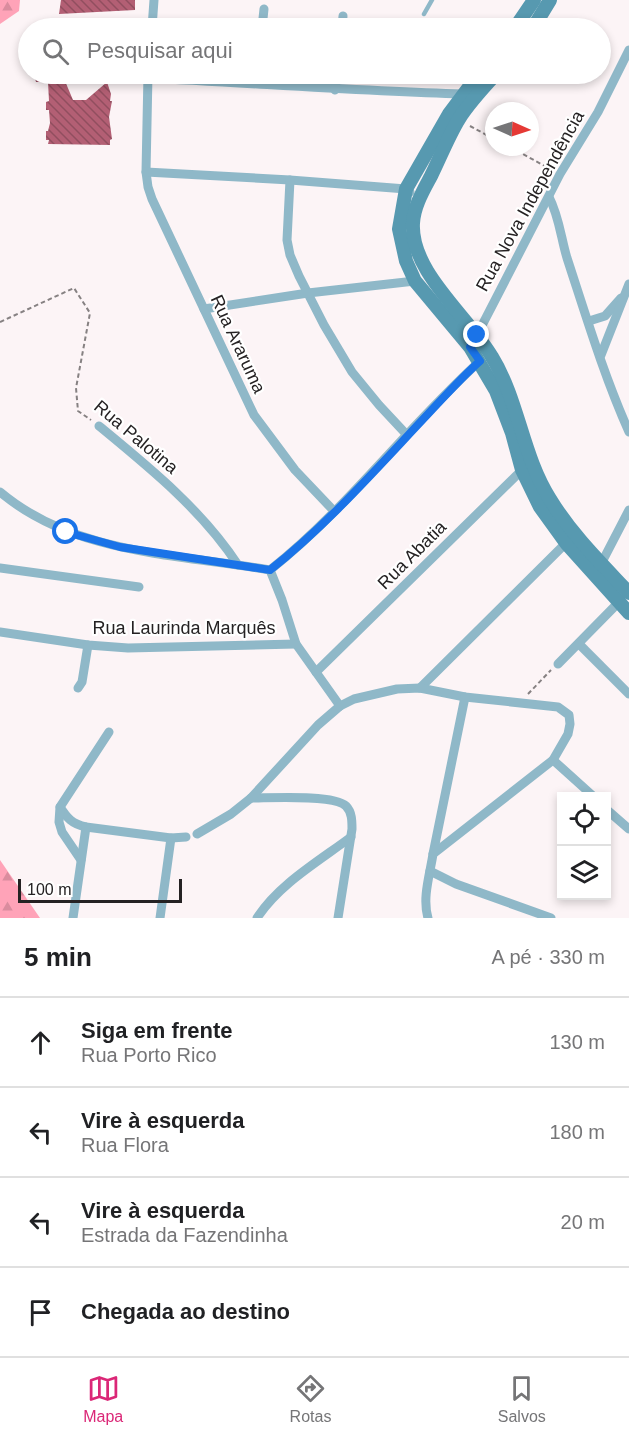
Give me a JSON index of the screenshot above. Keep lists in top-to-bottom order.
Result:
{
  "streets": {
    "street": [
      "Rua Nova Independência",
      "Rua Araruma",
      "Rua Palotina",
      "Rua Abatia",
      "Rua Laurinda Marquês"
    ]
  },
  "scale_bar": "100 m",
  "north": "right",
  "page": {
    "search": "Pesquisar aqui",
    "scale": "100 m",
    "heading": ["5 min", "A pé · 330 m"],
    "list": [
      ["Siga em frente", "Rua Porto Rico", "130 m"],
      ["Vire à esquerda", "Rua Flora", "180 m"],
      ["Vire à esquerda", "Estrada da Fazendinha", "20 m"],
      "Chegada ao destino"
    ],
    "nav": ["Mapa", "Rotas", "Salvos"]
  }
}
